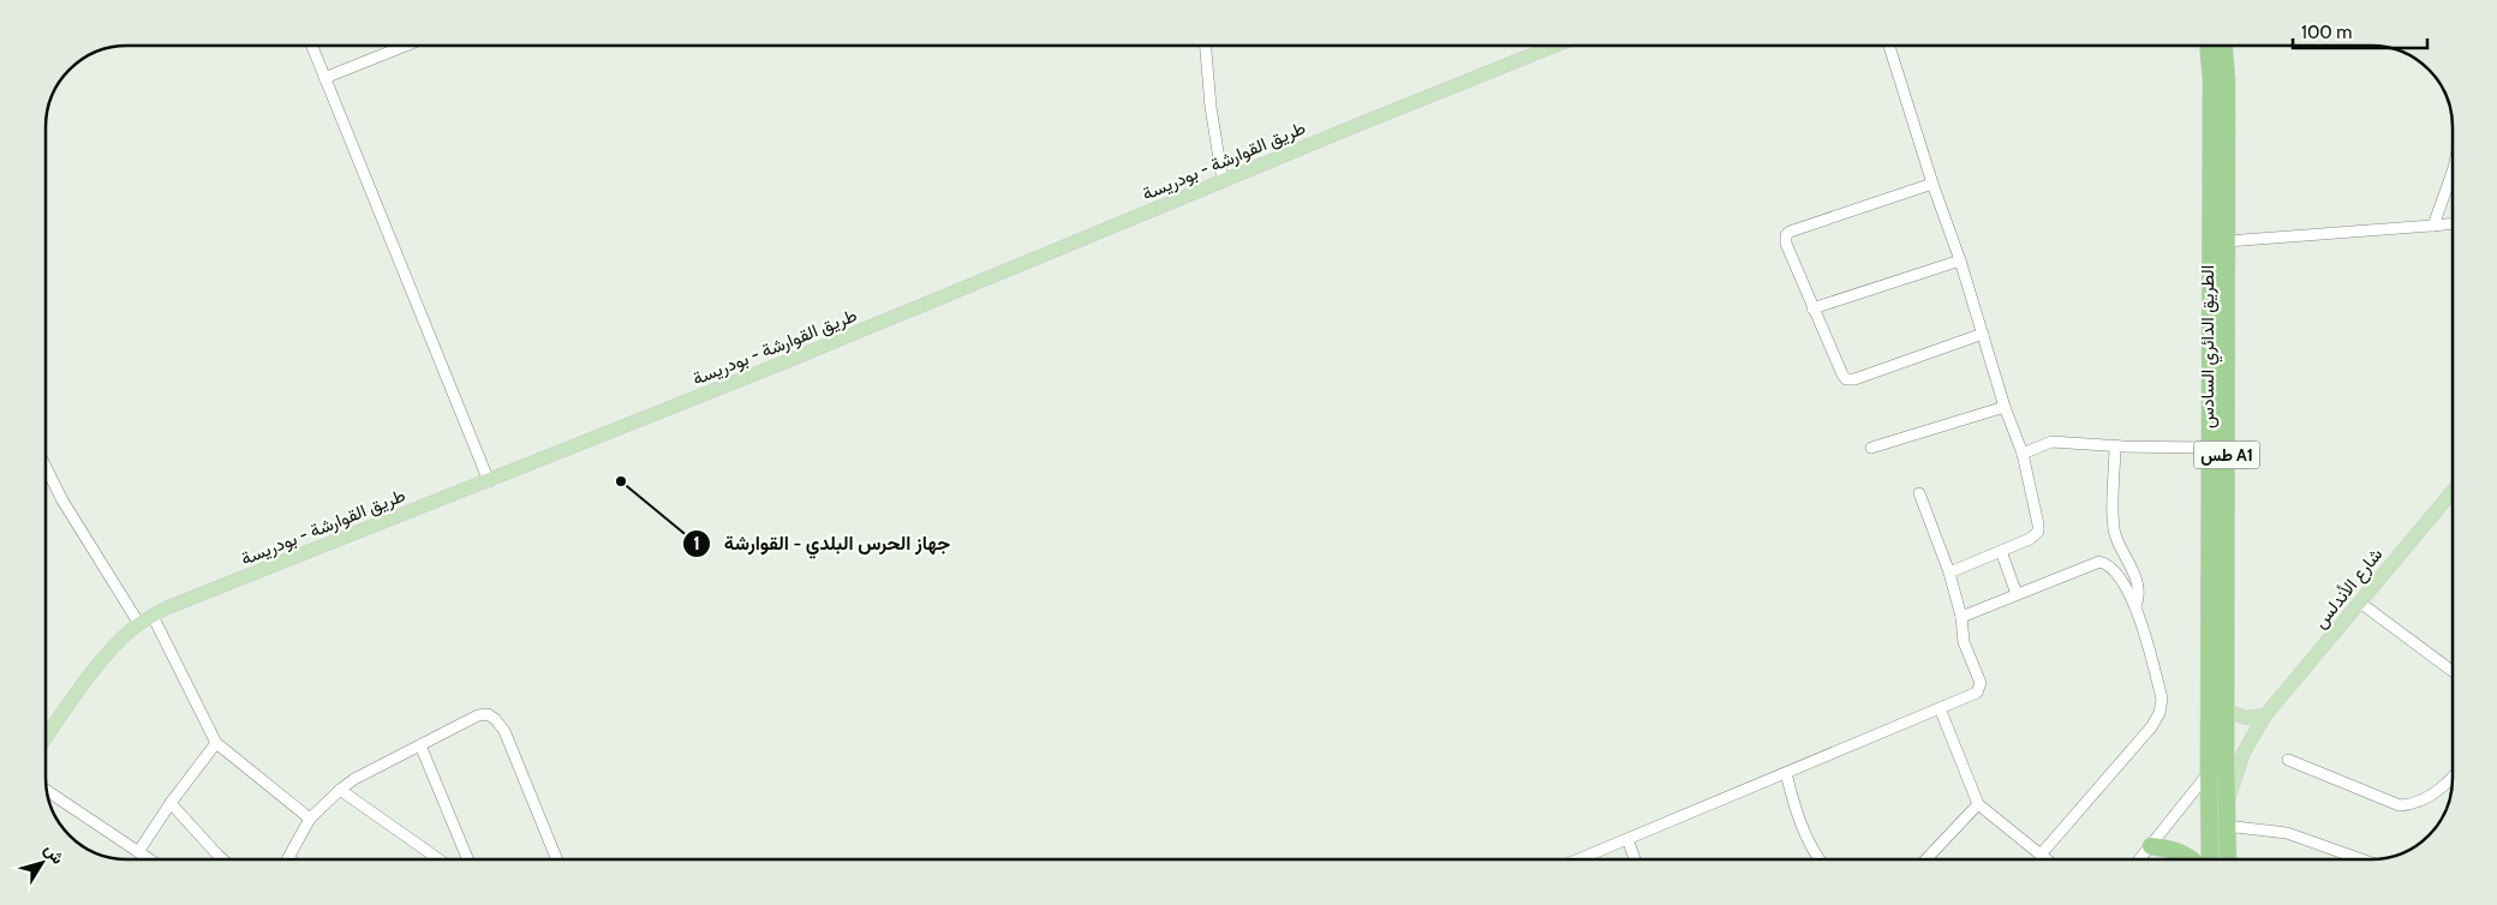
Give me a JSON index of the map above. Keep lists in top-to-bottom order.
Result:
{
  "streets": {
    "highway": ["الطريق الدائري السادس", "طس A1"],
    "main road": ["طريق القوارشة - بودريسة", "شارع الأندلس"]
  },
  "crossings": [
    ["الطريق الدائري السادس", "شارع الأندلس"]
  ],
  "places": ["جهاز الحرس البلدي - القوارشة"],
  "scale_bar": "100 m",
  "north": "top right"
}
